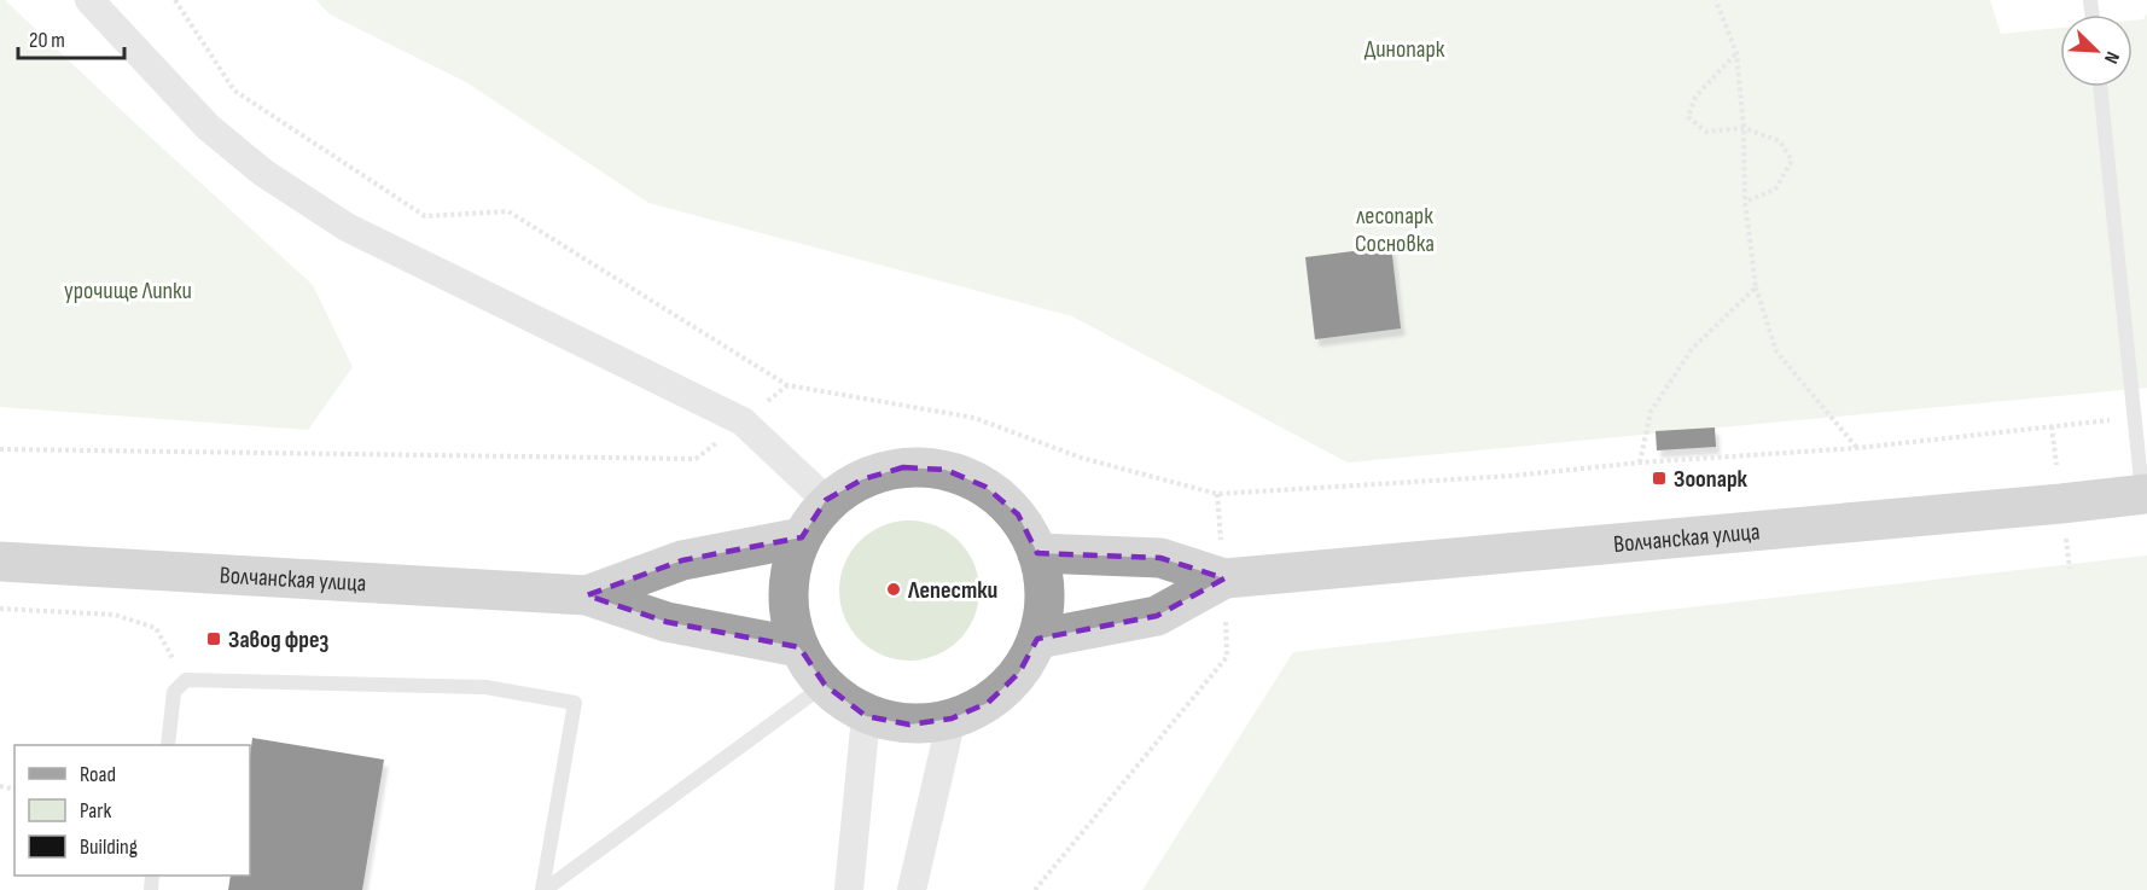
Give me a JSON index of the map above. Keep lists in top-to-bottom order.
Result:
{
  "streets": {
    "main road": ["Волчанская улица"]
  },
  "parks": ["Динопарк", "лесопарк Сосновка", "урочище Липки"],
  "places": {
    "transit": ["Зоопарк", "Завод фрез"],
    "other": ["Лепестки"]
  },
  "legend": ["Road", "Park", "Building"],
  "scale_bar": "20 m",
  "north": "bottom right"
}
